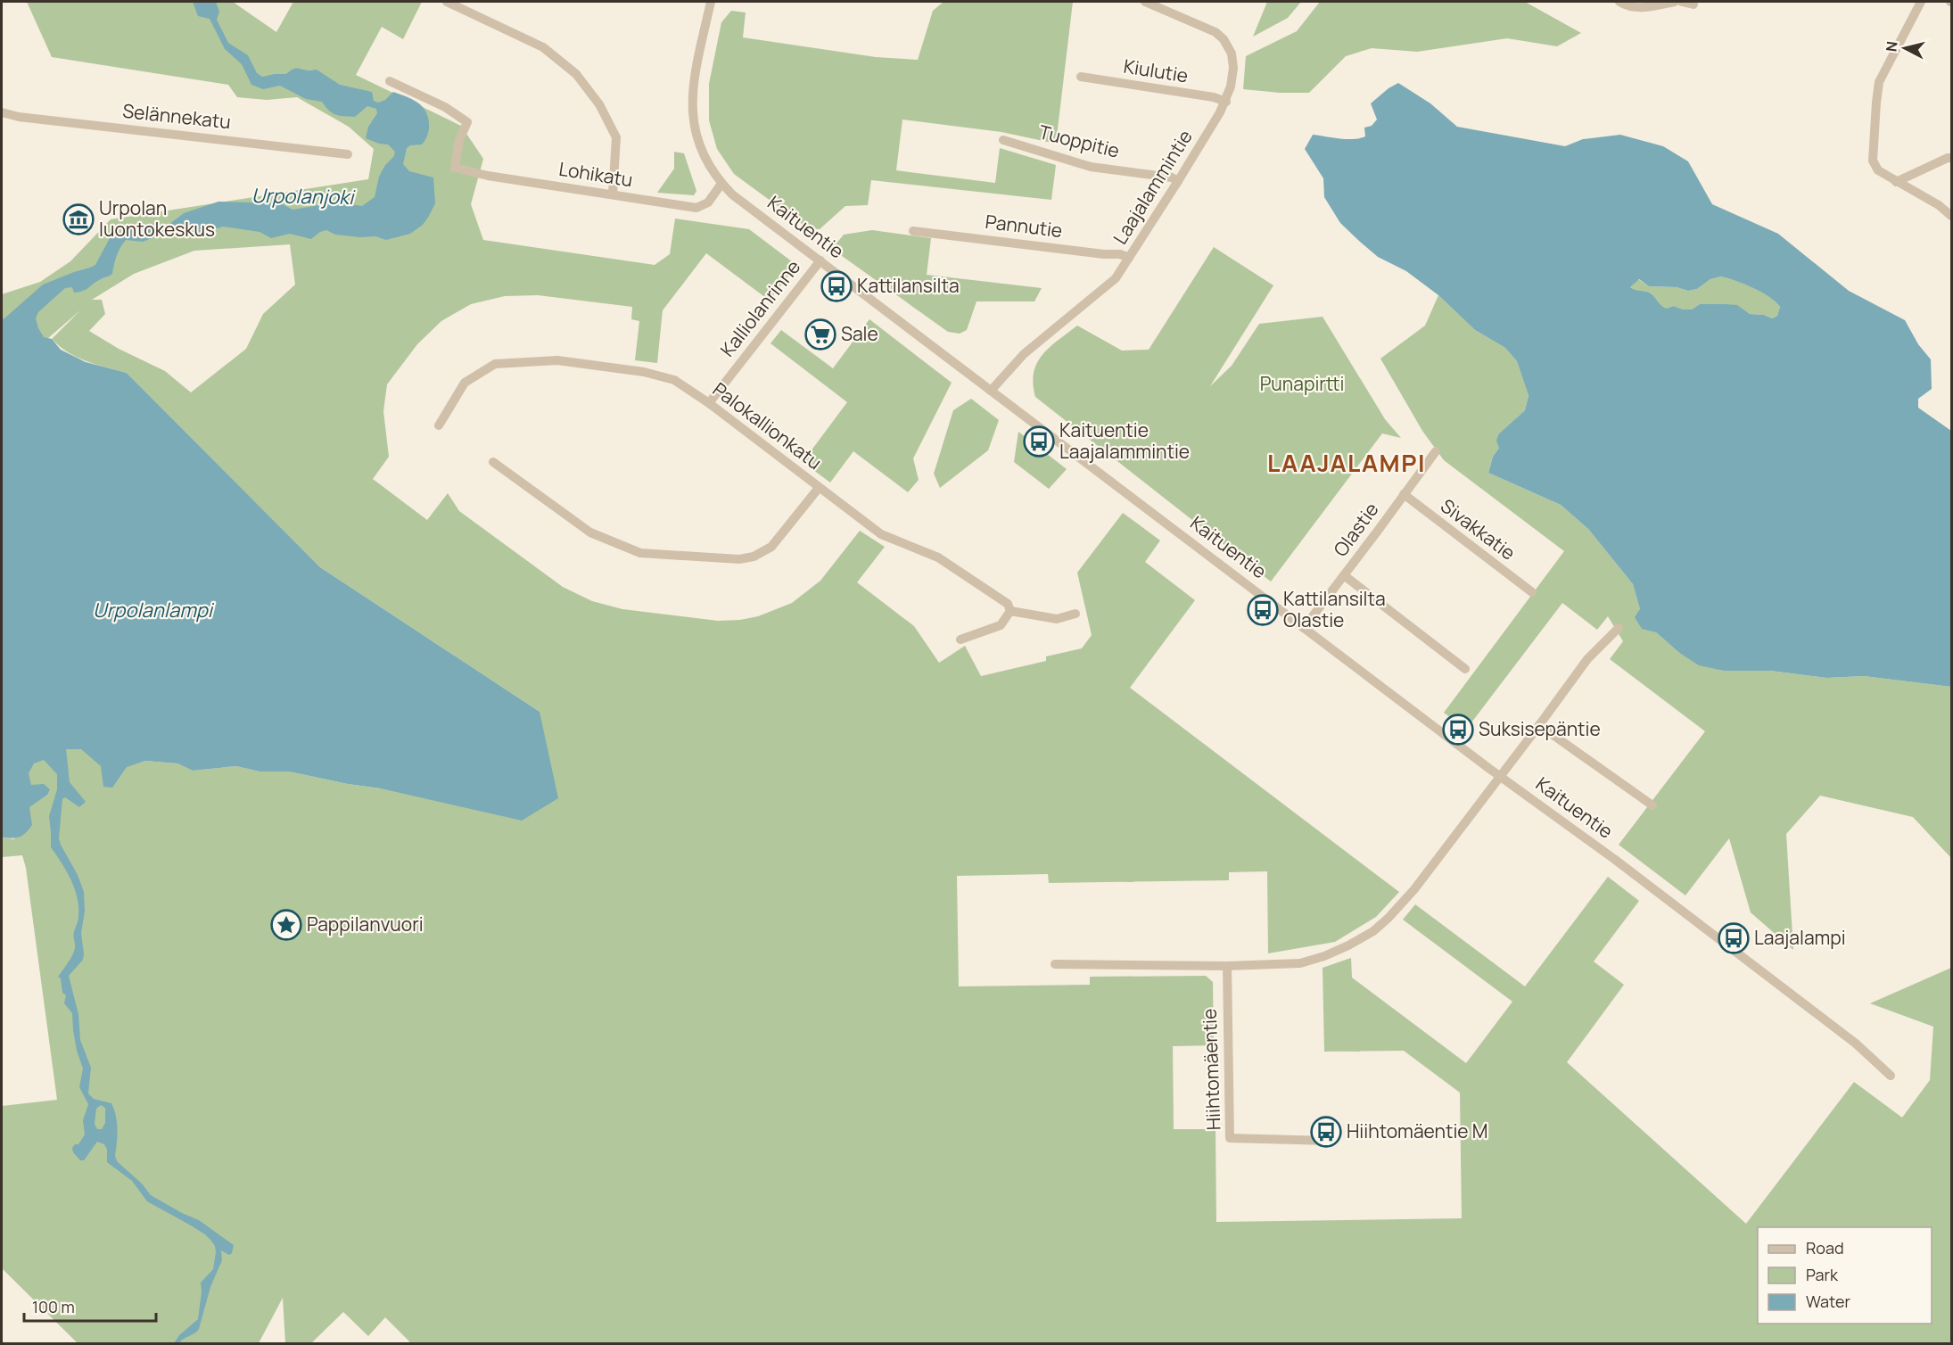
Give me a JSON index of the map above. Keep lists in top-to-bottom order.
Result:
{
  "streets": {
    "street": [
      "Kiulutie",
      "Selännekatu",
      "Tuoppitie",
      "Lohikatu",
      "Laajalammintie",
      "Pannutie",
      "Kaituentie",
      "Kalliolanrinne",
      "Palokallionkatu",
      "Olastie",
      "Sivakkatie",
      "Hiihtomäentie"
    ]
  },
  "crossings": [
    ["Kiulutie", "Laajalammintie"],
    ["Tuoppitie", "Laajalammintie"],
    ["Lohikatu", "Kaituentie"],
    ["Laajalammintie", "Pannutie"],
    ["Laajalammintie", "Kaituentie"],
    ["Kaituentie", "Kalliolanrinne"],
    ["Kaituentie", "Olastie"],
    ["Kalliolanrinne", "Palokallionkatu"],
    ["Olastie", "Sivakkatie"]
  ],
  "districts": ["LAAJALAMPI"],
  "water": ["Urpolanjoki", "Urpolanlampi"],
  "parks": ["Punapirtti"],
  "places": {
    "museum": ["Urpolan luontokeskus"],
    "bus stop": [
      "Kattilansilta",
      "Kaituentie Laajalammintie",
      "Kattilansilta Olastie",
      "Suksisepäntie",
      "Laajalampi",
      "Hiihtomäentie M"
    ],
    "supermarket": ["Sale"],
    "place": ["Pappilanvuori"]
  },
  "legend": ["Road", "Park", "Water"],
  "scale_bar": "100 m",
  "north": "left"
}
